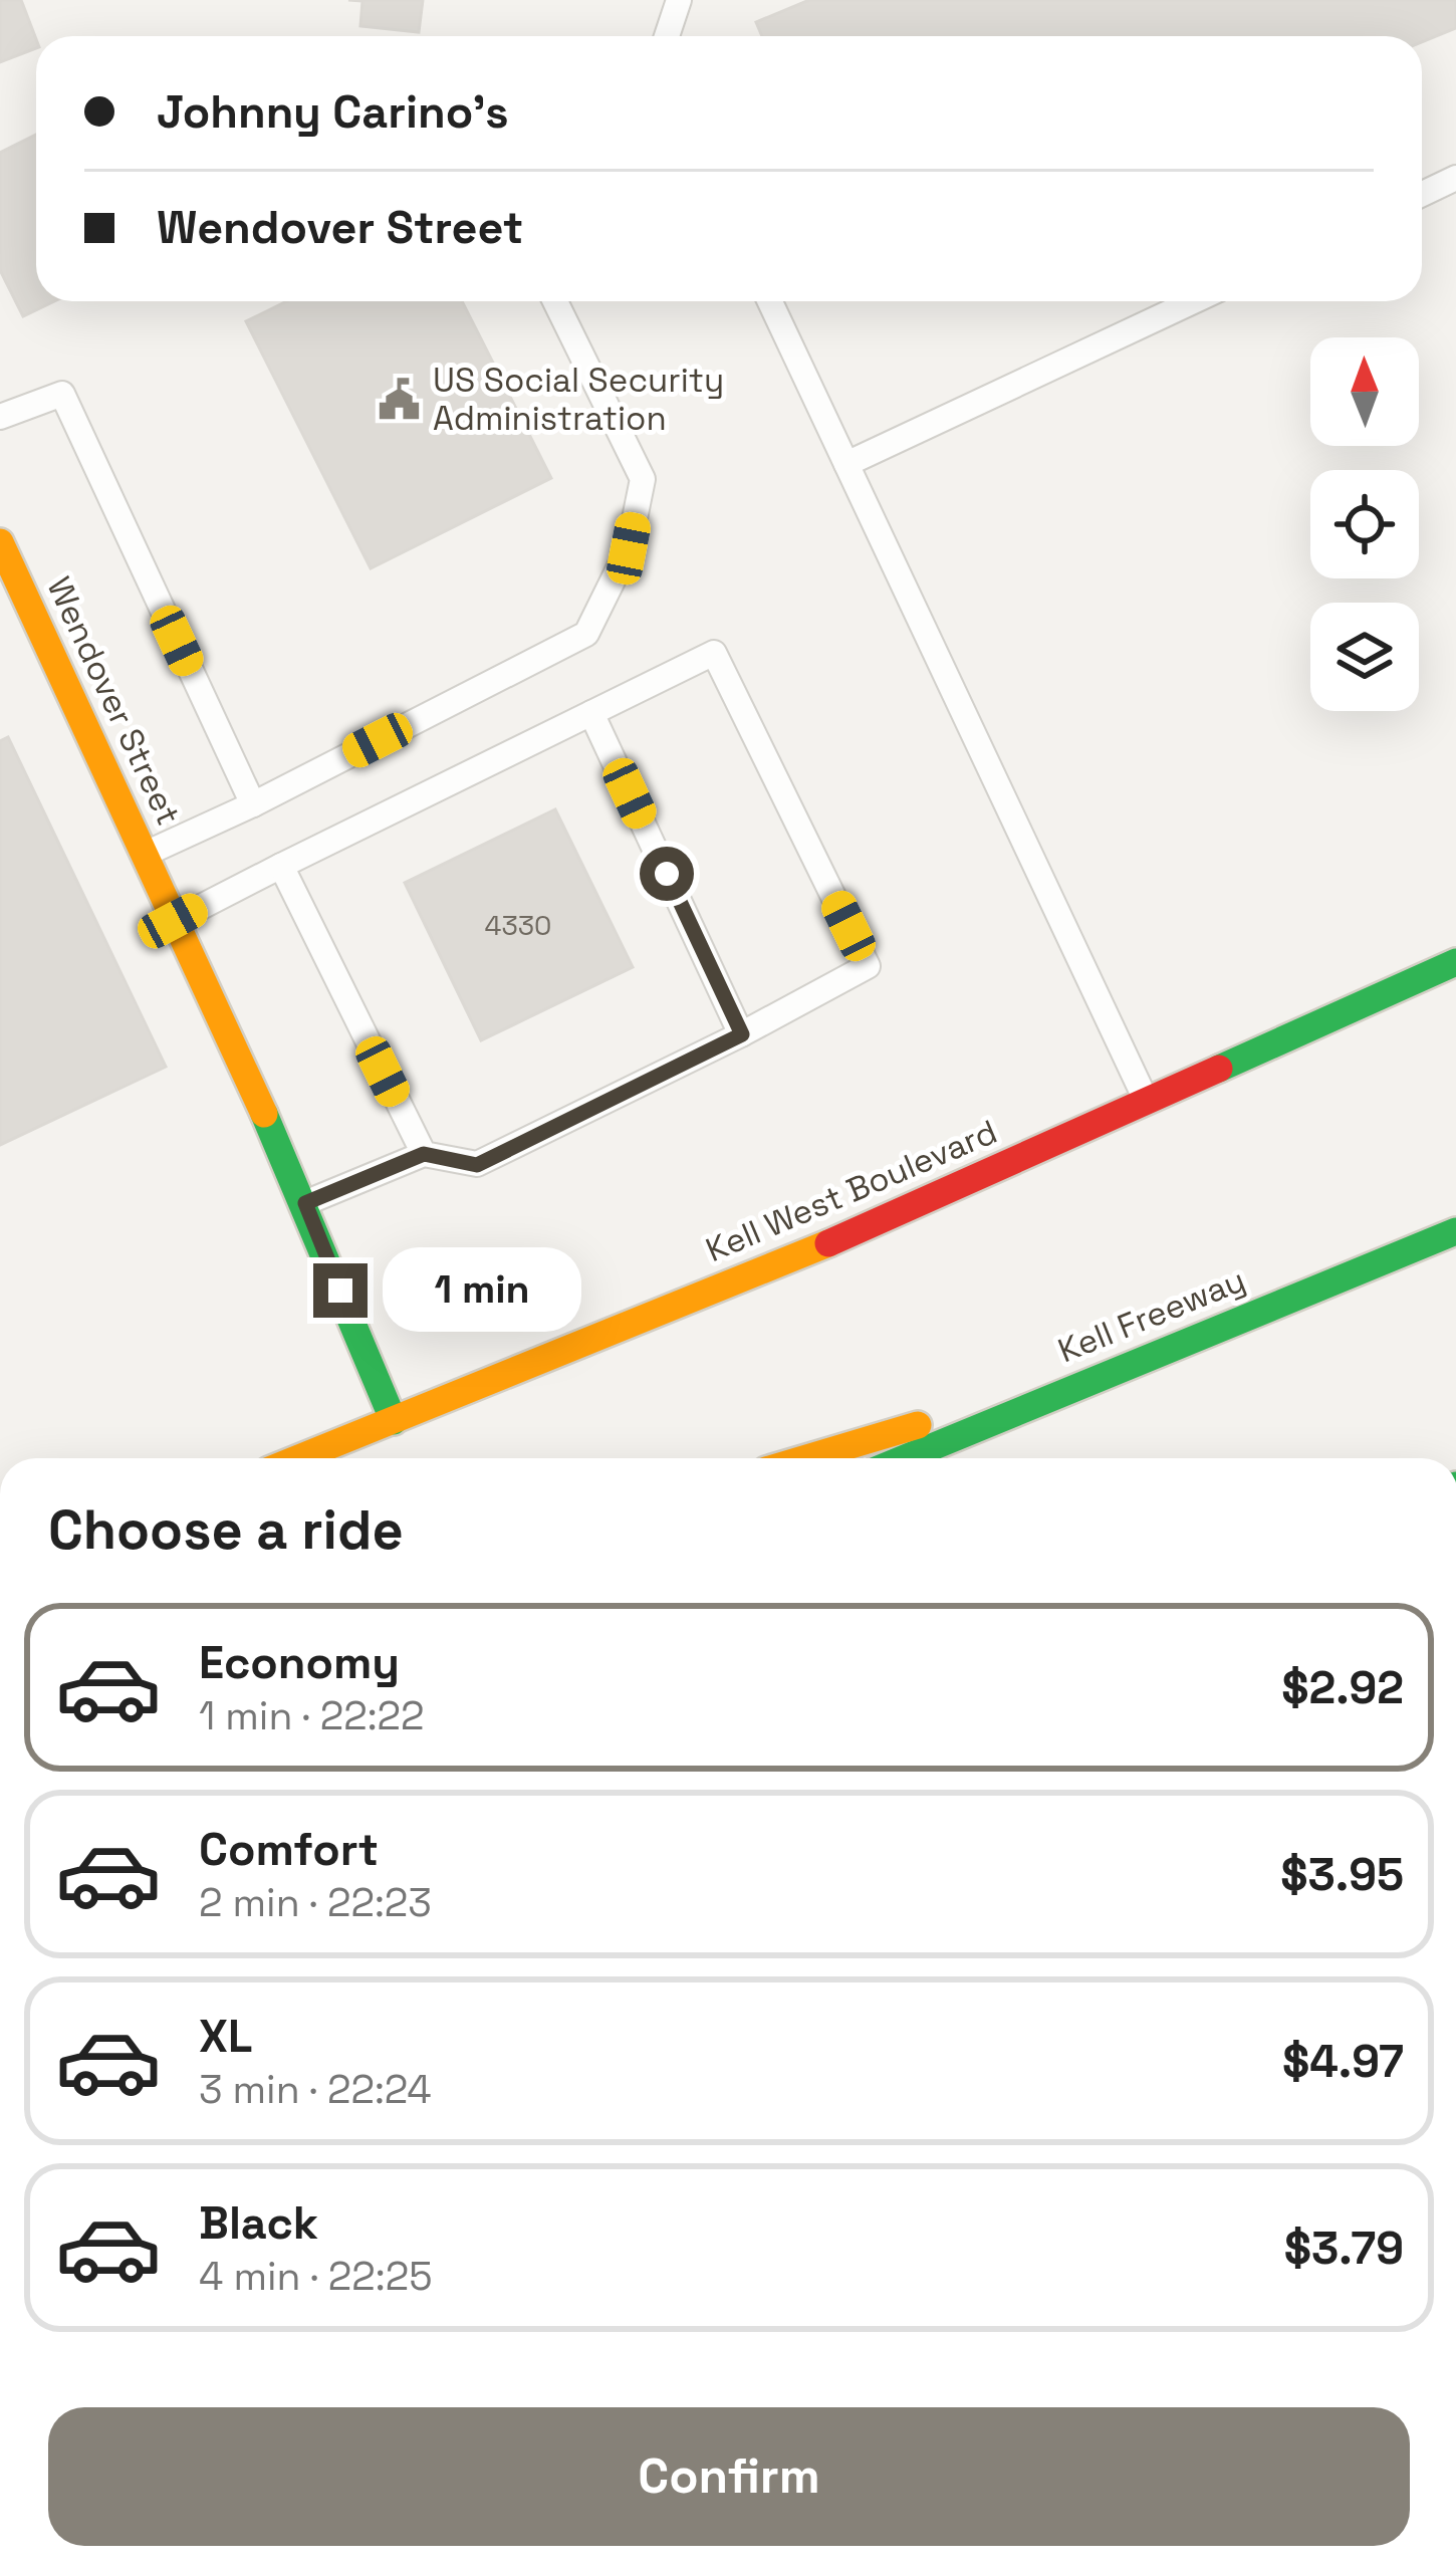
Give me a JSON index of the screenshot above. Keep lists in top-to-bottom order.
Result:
{
  "streets": {
    "main road": ["Wendover Street", "Kell West Boulevard", "Kell Freeway"]
  },
  "crossings": [
    ["Wendover Street", "Kell West Boulevard"]
  ],
  "places": {
    "public building": ["US Social Security Administration"]
  },
  "house_numbers": ["4330"],
  "north": "top",
  "page": {
    "banner": ["Johnny Carino's", "Wendover Street"],
    "bubble": "1 min",
    "heading": "Choose a ride",
    "list": [
      {
        "name": "Economy",
        "note": "1 min · 22:22",
        "value": "$2.92"
      },
      {
        "name": "Comfort",
        "note": "2 min · 22:23",
        "value": "$3.95"
      },
      {
        "name": "XL",
        "note": "3 min · 22:24",
        "value": "$4.97"
      },
      {
        "name": "Black",
        "note": "4 min · 22:25",
        "value": "$3.79"
      }
    ],
    "buttons": "Confirm"
  }
}
